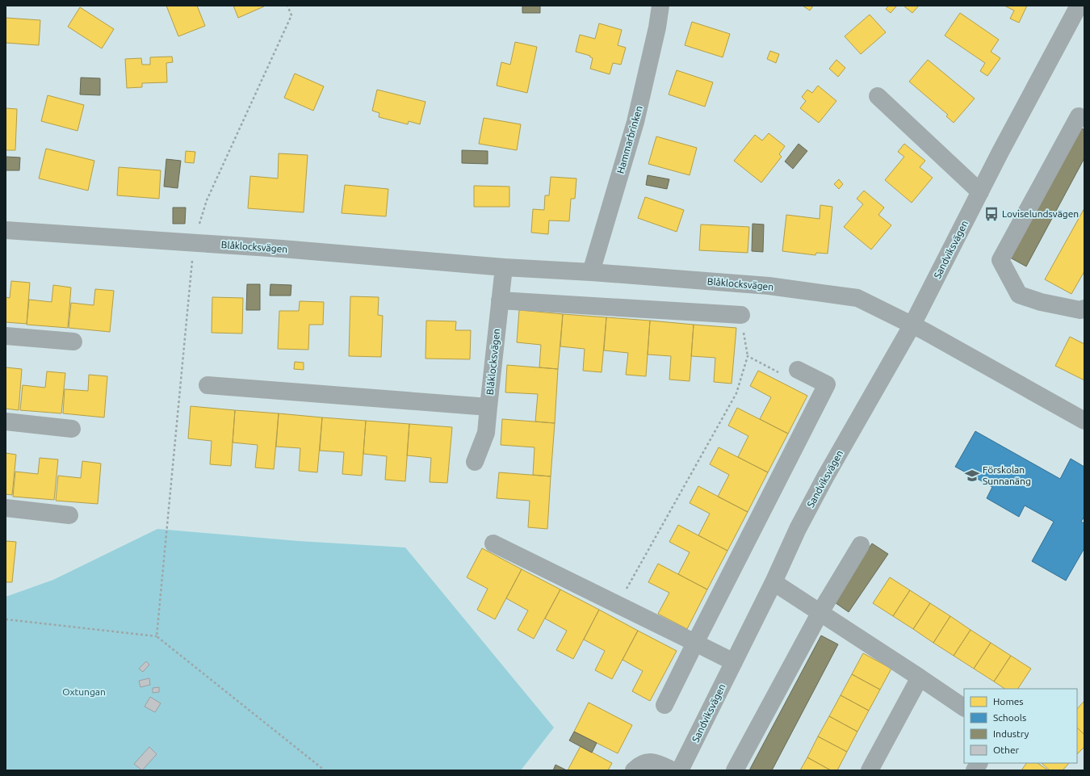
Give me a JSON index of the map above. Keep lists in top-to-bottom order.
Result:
{
  "streets": {
    "street": ["Hammarbrinken", "Blåklocksvägen", "Sandviksvägen"]
  },
  "crossings": [
    ["Hammarbrinken", "Blåklocksvägen"],
    ["Blåklocksvägen", "Sandviksvägen"]
  ],
  "parks": ["Oxtungan"],
  "places": {
    "bus stop": ["Loviselundsvägen"],
    "school or university": ["Förskolan Sunnanäng"]
  },
  "legend": [
    "Homes",
    "Schools",
    "Industry",
    "Other"
  ]
}
